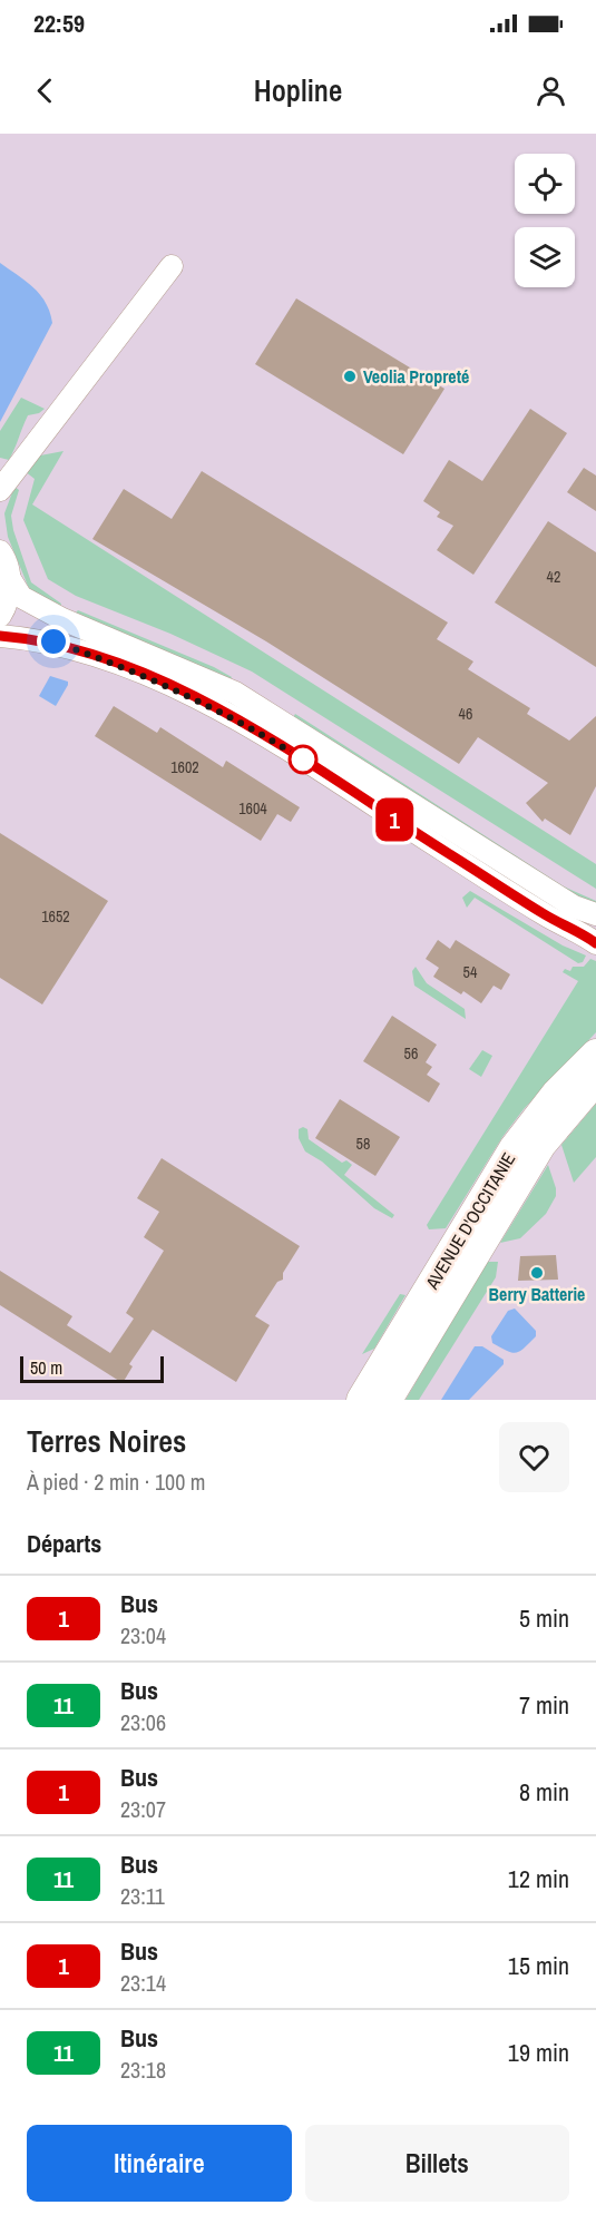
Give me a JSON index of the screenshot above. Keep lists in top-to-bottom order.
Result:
{
  "streets": {
    "main road": ["AVENUE D'OCCITANIE"]
  },
  "places": ["Veolia Propreté", "Berry Batterie"],
  "lines": ["bus line 1"],
  "house_numbers": [
    "42",
    "46",
    "1602",
    "1604",
    "1652",
    "54",
    "56",
    "58"
  ],
  "scale_bar": "50 m",
  "page": {
    "status": "22:59",
    "header": "Hopline",
    "on_map": "1",
    "scale": "50 m",
    "heading": [
      ["Terres Noires", "À pied · 2 min · 100 m"],
      "Départs"
    ],
    "list": [
      {
        "mark": "1",
        "name": "Bus",
        "note": "23:04",
        "value": "5 min"
      },
      {
        "mark": "11",
        "name": "Bus",
        "note": "23:06",
        "value": "7 min"
      },
      {
        "mark": "1",
        "name": "Bus",
        "note": "23:07",
        "value": "8 min"
      },
      {
        "mark": "11",
        "name": "Bus",
        "note": "23:11",
        "value": "12 min"
      },
      {
        "mark": "1",
        "name": "Bus",
        "note": "23:14",
        "value": "15 min"
      },
      {
        "mark": "11",
        "name": "Bus",
        "note": "23:18",
        "value": "19 min"
      }
    ],
    "buttons": ["Itinéraire", "Billets"]
  }
}
